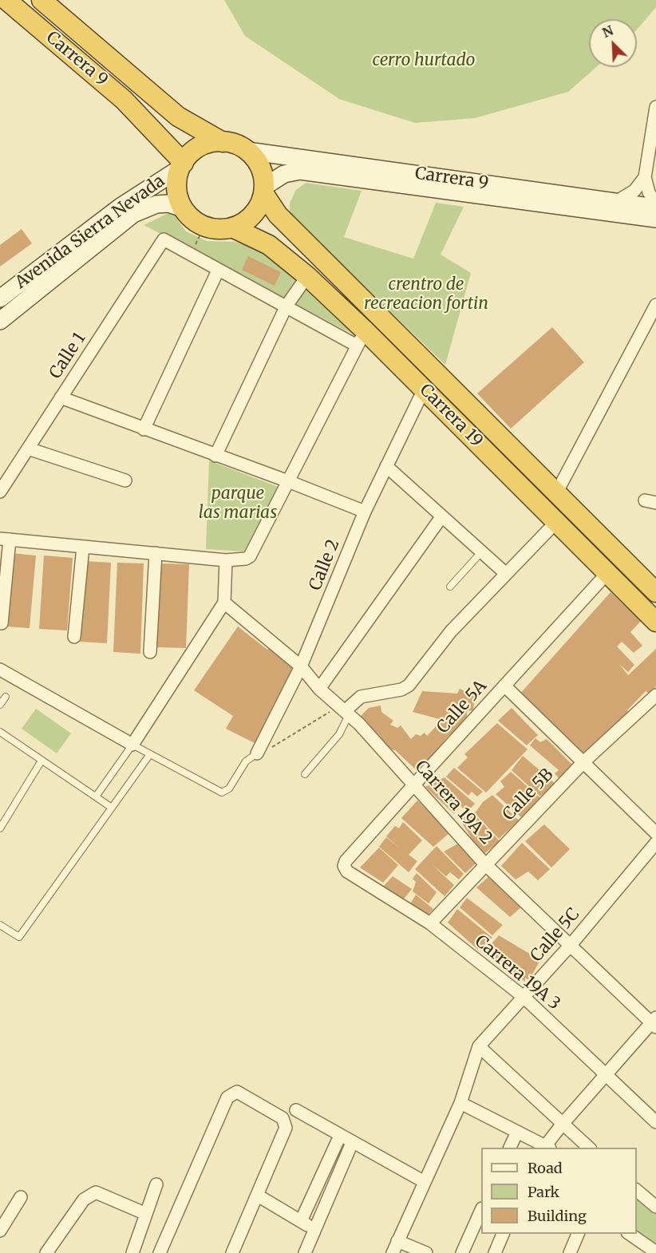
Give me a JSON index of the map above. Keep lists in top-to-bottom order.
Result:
{
  "streets": {
    "highway": ["Carrera 9", "Carrera 19"],
    "main road": ["Avenida Sierra Nevada"],
    "street": [
      "Calle 1",
      "Calle 2",
      "Calle 5A",
      "Calle 5B",
      "Carrera 19A 2",
      "Calle 5C",
      "Carrera 19A 3"
    ]
  },
  "crossings": [
    ["Carrera 9", "Avenida Sierra Nevada"],
    ["Carrera 9", "Carrera 19"],
    ["Avenida Sierra Nevada", "Carrera 19"],
    ["Carrera 19", "Calle 2"],
    ["Carrera 19", "Calle 5A"],
    ["Calle 2", "Carrera 19A 2"],
    ["Calle 5A", "Carrera 19A 2"],
    ["Calle 5A", "Carrera 19A 3"],
    ["Calle 5B", "Carrera 19A 2"],
    ["Calle 5B", "Carrera 19A 3"],
    ["Carrera 19A 2", "Calle 5C"],
    ["Calle 5C", "Carrera 19A 3"]
  ],
  "parks": ["cerro hurtado", "crentro de recreacion fortin", "parque las marias"],
  "legend": ["Road", "Park", "Building"],
  "north": "top left"
}
